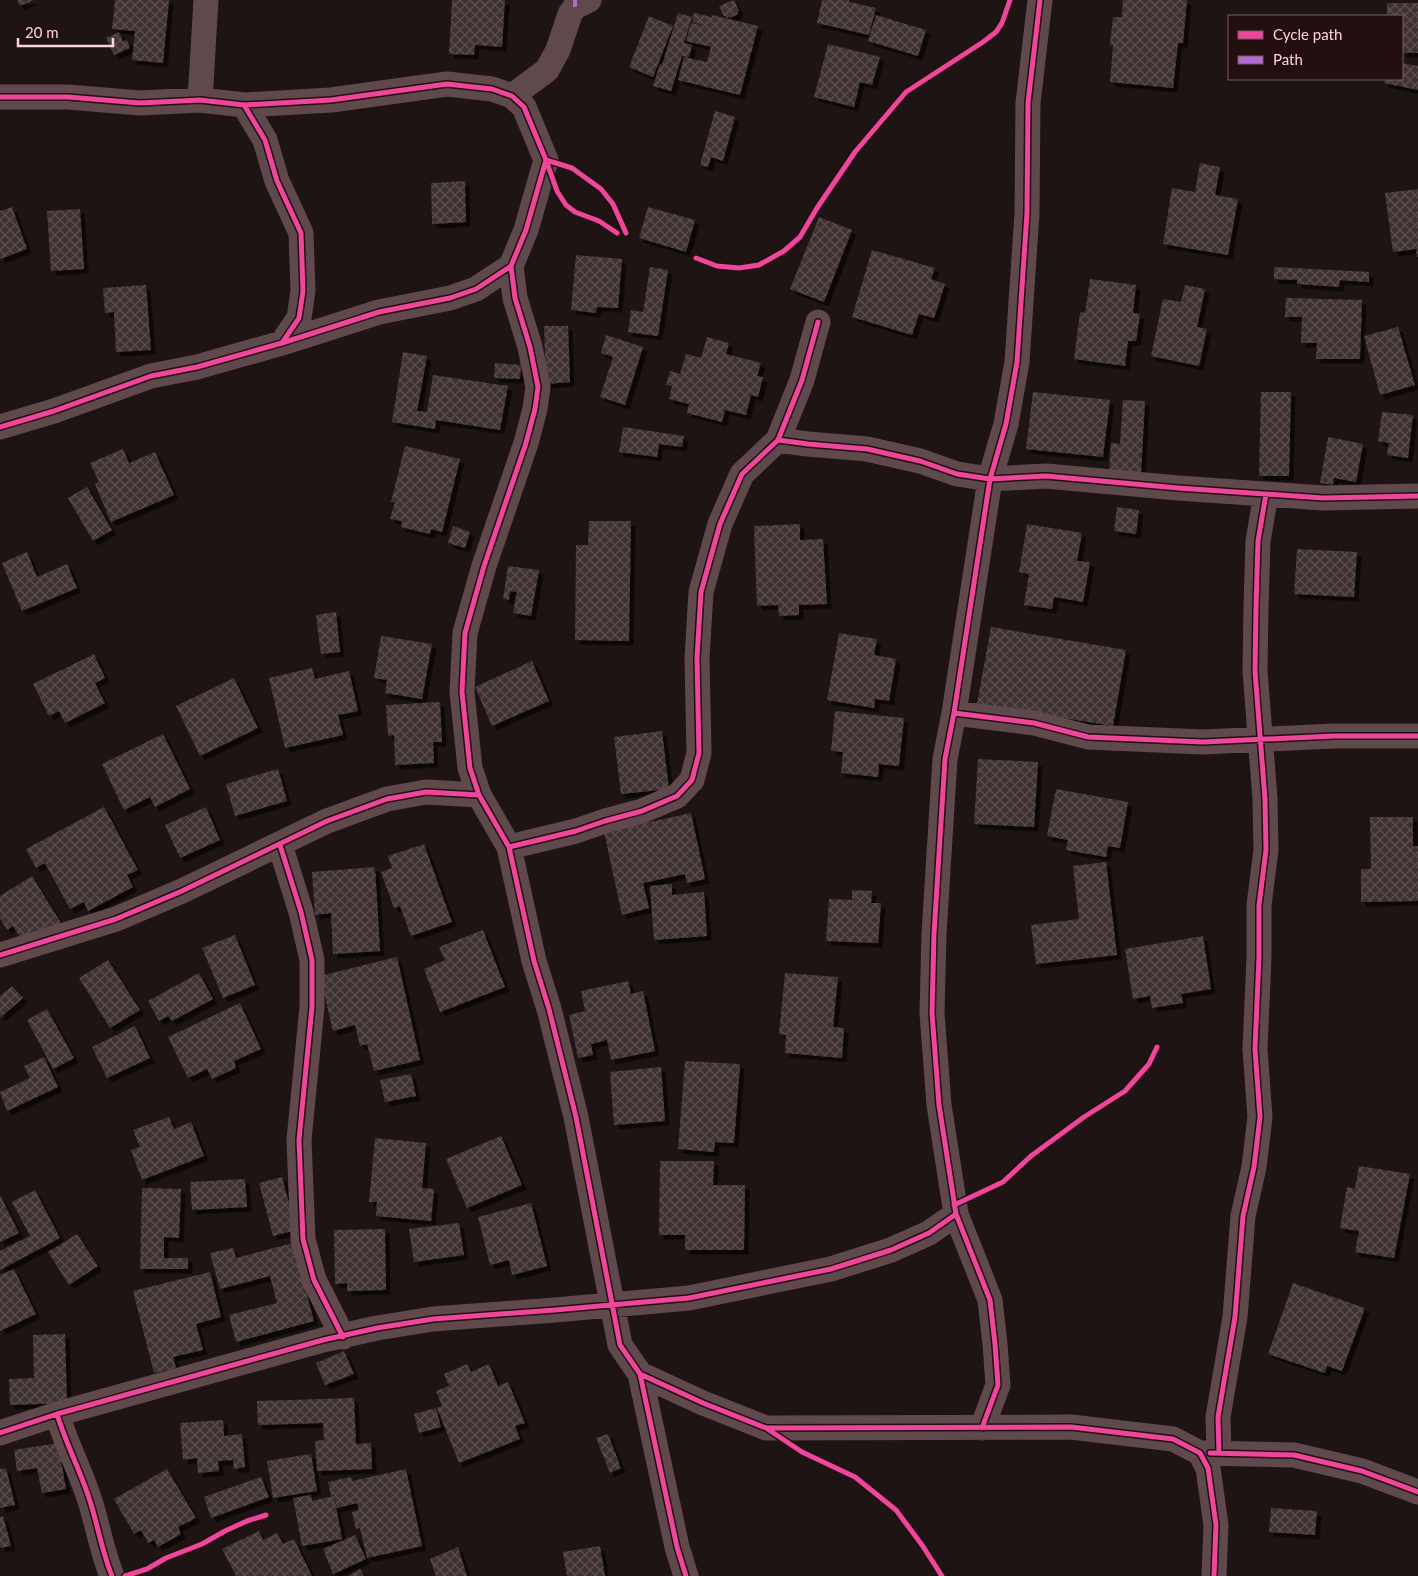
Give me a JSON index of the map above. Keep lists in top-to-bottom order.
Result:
{
  "legend": ["Cycle path", "Path"],
  "scale_bar": "20 m"
}
